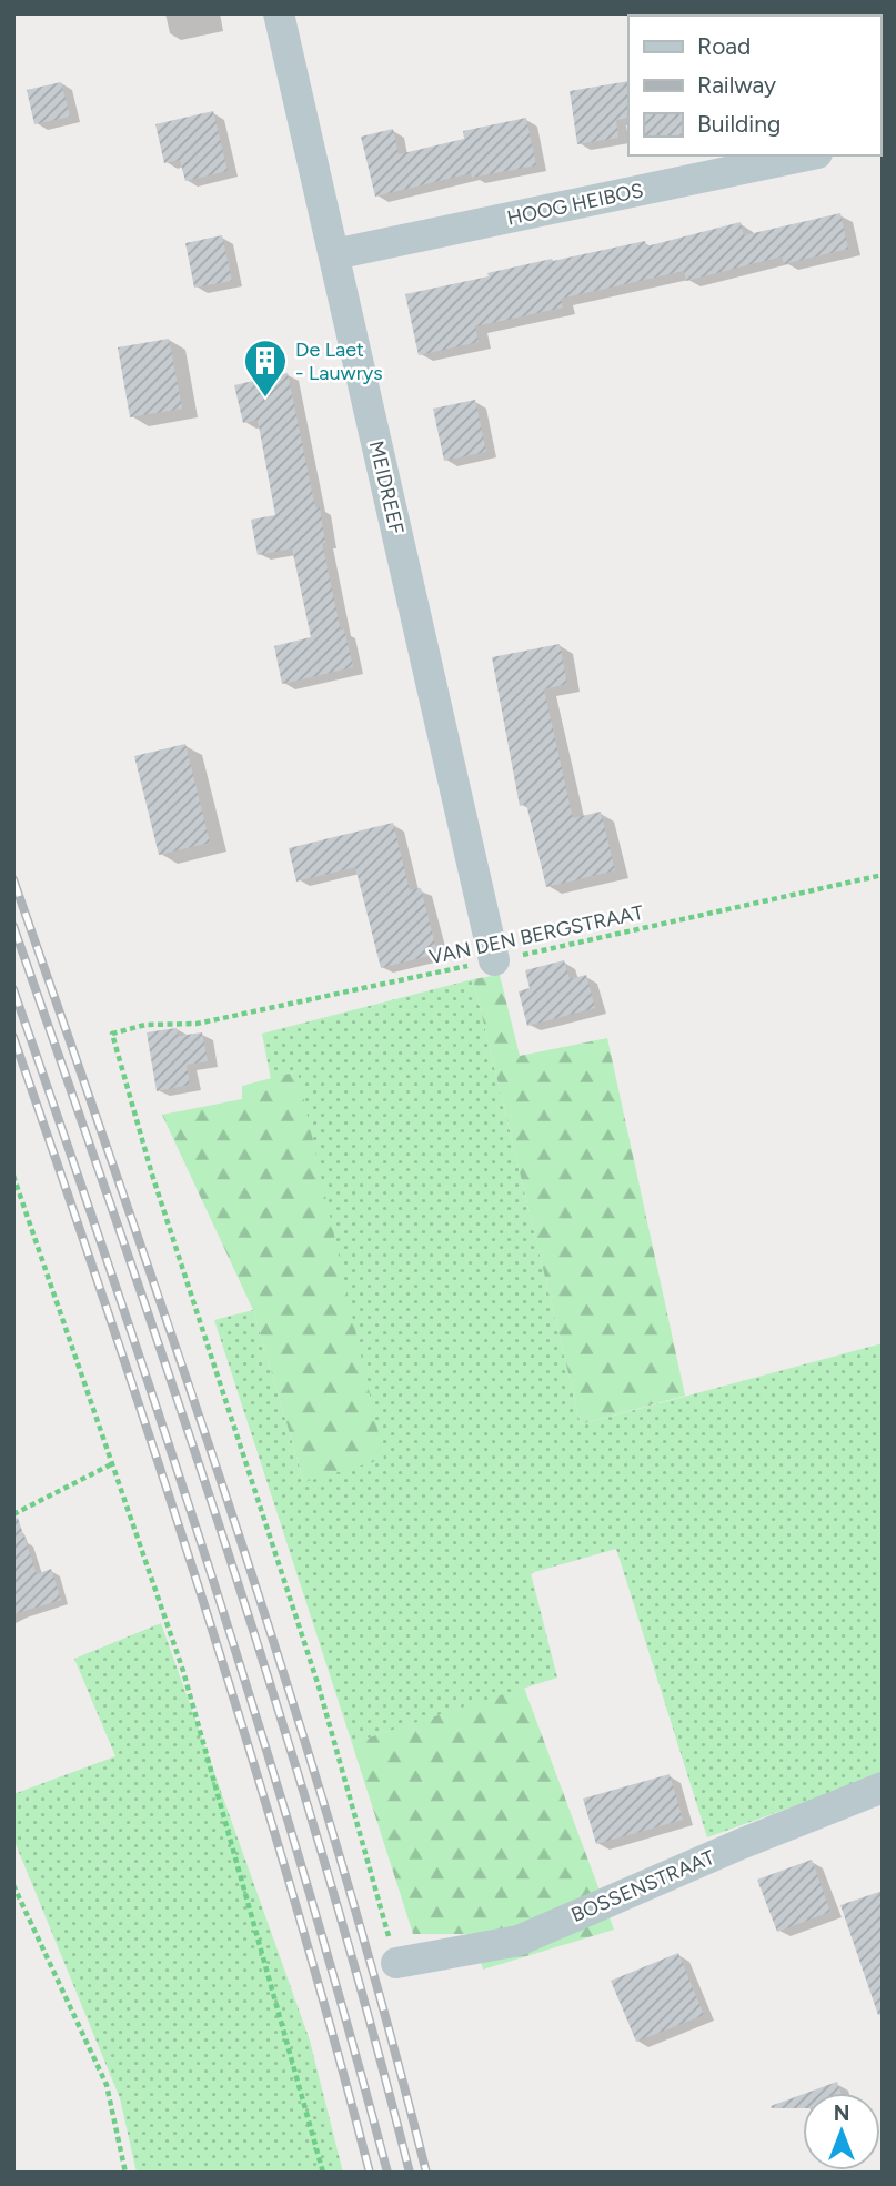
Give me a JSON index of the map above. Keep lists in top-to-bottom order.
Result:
{
  "streets": {
    "street": ["HOOG HEIBOS", "MEIDREEF", "BOSSENSTRAAT"],
    "path": ["VAN DEN BERGSTRAAT"]
  },
  "crossings": [
    ["HOOG HEIBOS", "MEIDREEF"],
    ["MEIDREEF", "VAN DEN BERGSTRAAT"],
    ["VAN DEN BERGSTRAAT", "BOSSENSTRAAT"]
  ],
  "places": {
    "building": ["De Laet - Lauwrys"]
  },
  "legend": ["Road", "Railway", "Building"],
  "north": "top"
}
